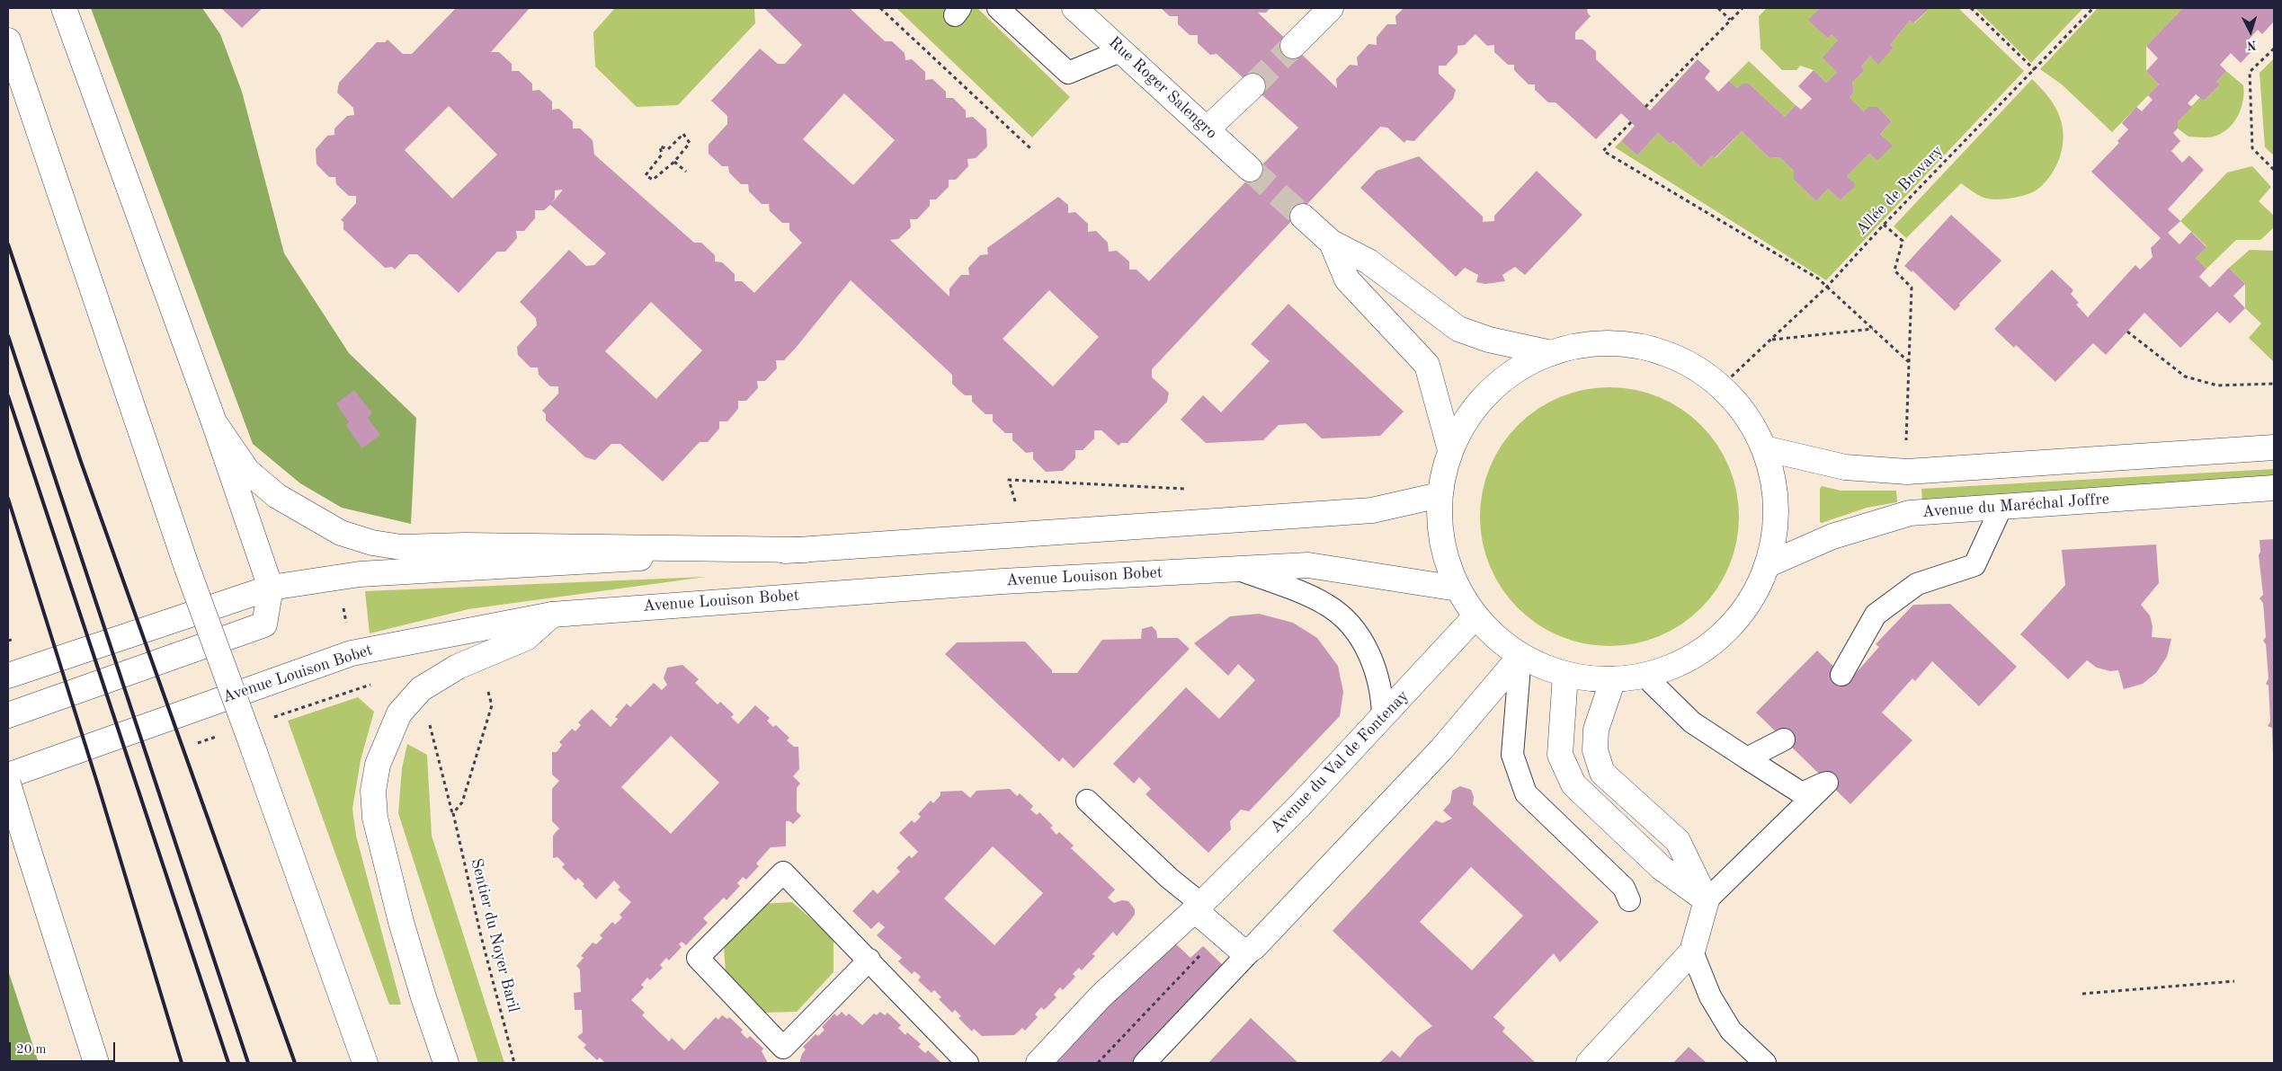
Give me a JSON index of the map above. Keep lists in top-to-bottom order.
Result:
{
  "streets": {
    "main road": [
      "Rue Roger Salengro",
      "Avenue du Maréchal Joffre",
      "Avenue Louison Bobet",
      "Avenue du Val de Fontenay"
    ],
    "path": ["Allée de Brovary", "Sentier du Noyer Baril"]
  },
  "scale_bar": "20 m",
  "north": "bottom"
}
